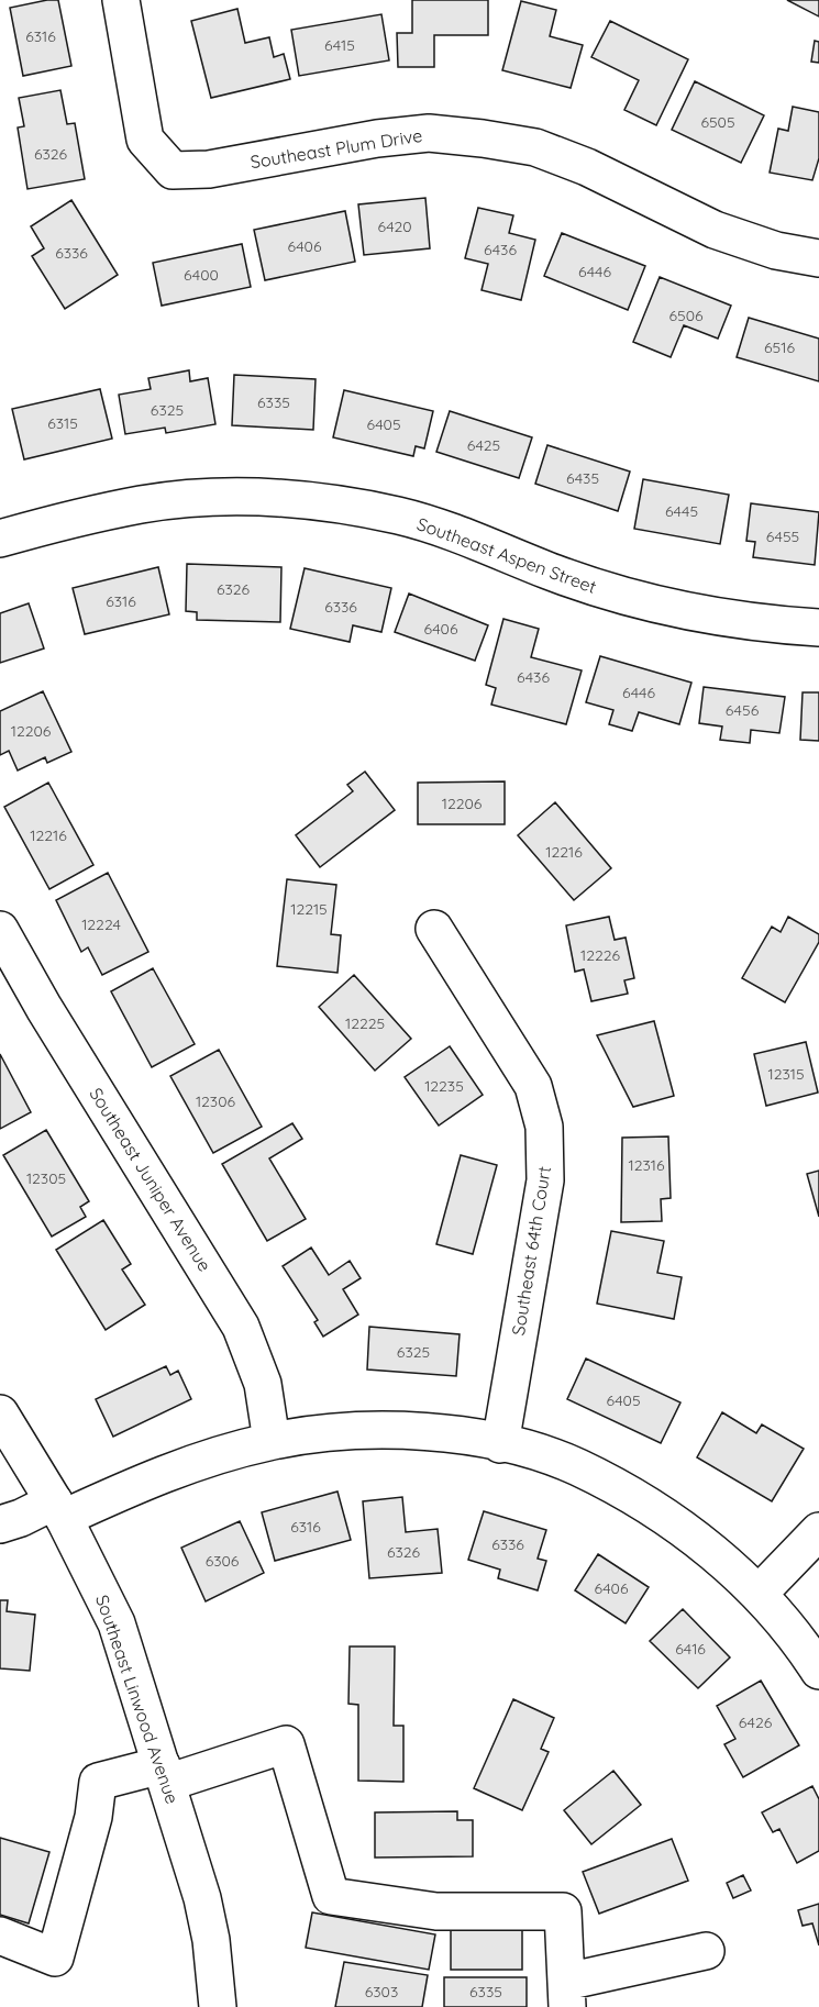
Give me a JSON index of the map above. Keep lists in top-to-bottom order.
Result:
{
  "streets": {
    "street": [
      "Southeast Plum Drive",
      "Southeast Aspen Street",
      "Southeast Juniper Avenue",
      "Southeast 64th Court",
      "Southeast Linwood Avenue"
    ]
  },
  "house_numbers": [
    "6316",
    "6415",
    "6505",
    "6326",
    "6420",
    "6406",
    "6436",
    "6336",
    "6446",
    "6400",
    "6506",
    "6516",
    "6335",
    "6325",
    "6315",
    "6405",
    "6425",
    "6435",
    "6445",
    "6455",
    "6326",
    "6316",
    "6336",
    "6406",
    "6436",
    "6446",
    "6456",
    "12206",
    "12206",
    "12216",
    "12216",
    "12215",
    "12224",
    "12226",
    "12225",
    "12315",
    "12235",
    "12306",
    "12316",
    "12305",
    "6325",
    "6405",
    "6316",
    "6336",
    "6326",
    "6306",
    "6406",
    "6416",
    "6426",
    "6303",
    "6335"
  ]
}
